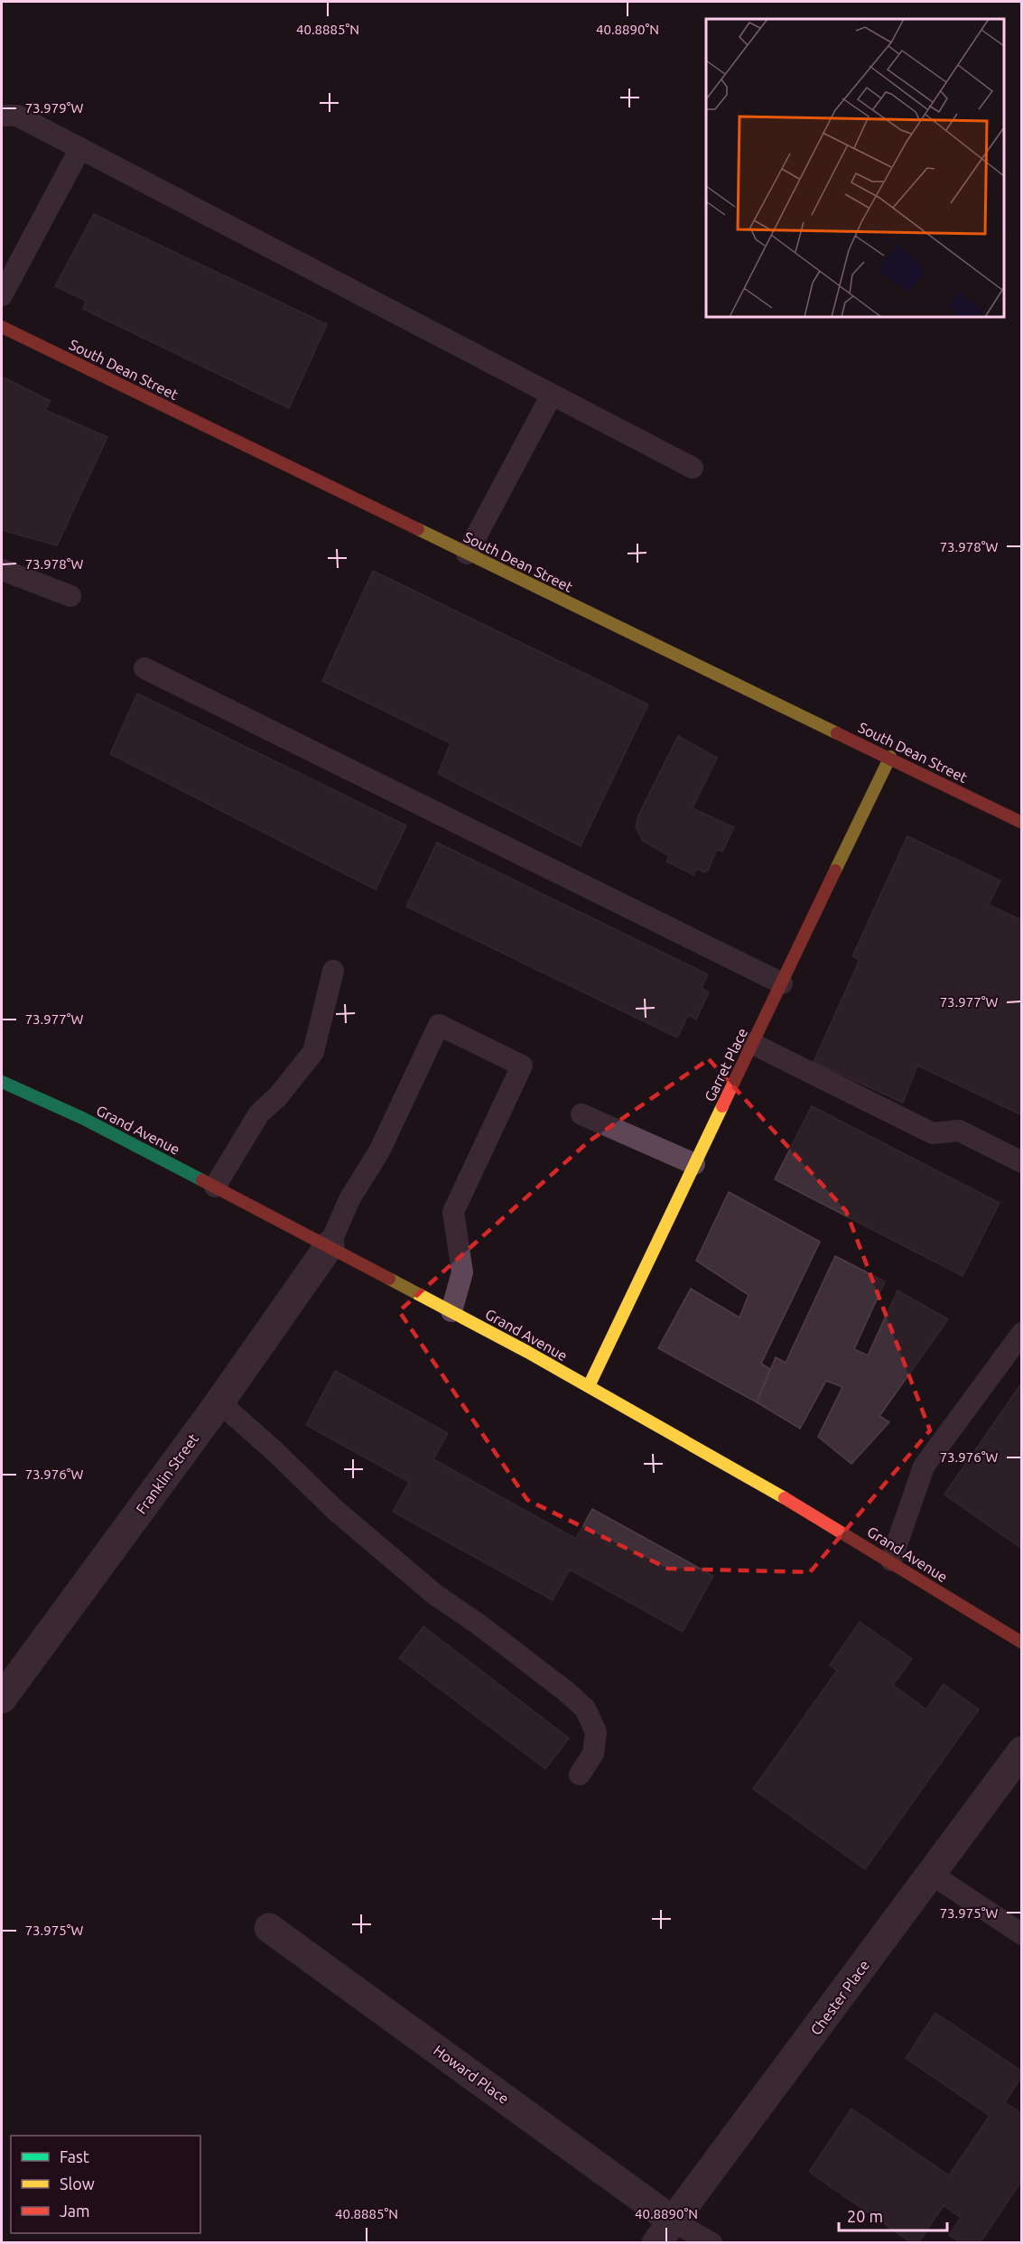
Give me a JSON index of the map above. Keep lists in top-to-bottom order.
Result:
{
  "streets": {
    "main road": ["South Dean Street", "Garret Place", "Grand Avenue"],
    "street": ["Franklin Street", "Chester Place", "Howard Place"]
  },
  "crossings": [
    ["South Dean Street", "Garret Place"],
    ["Garret Place", "Grand Avenue"],
    ["Grand Avenue", "Franklin Street"],
    ["Chester Place", "Howard Place"]
  ],
  "legend": ["Fast", "Slow", "Jam"],
  "scale_bar": "20 m",
  "coordinates": [
    "40.8885°N",
    "40.8890°N",
    "73.979°W",
    "73.978°W",
    "73.977°W",
    "73.976°W",
    "73.975°W"
  ]
}
